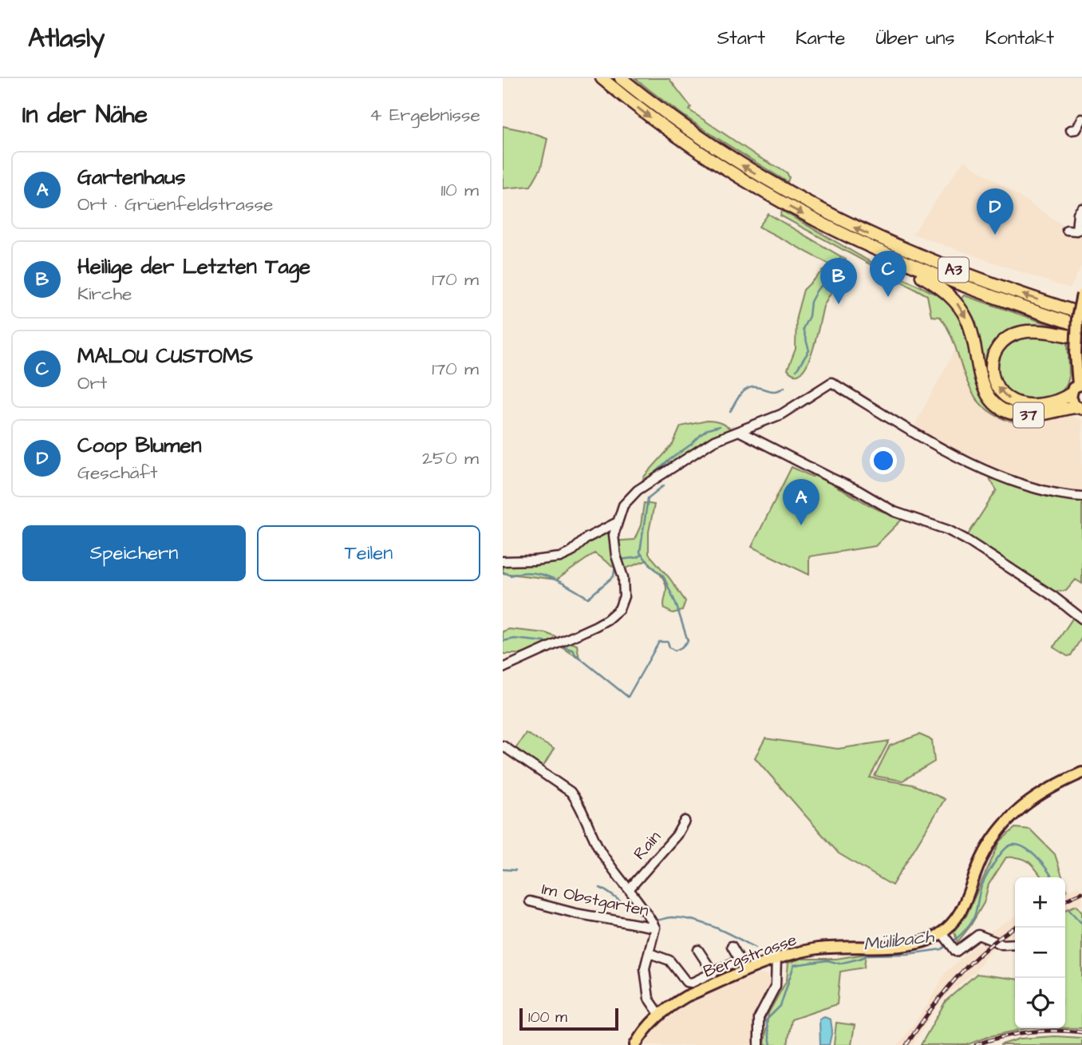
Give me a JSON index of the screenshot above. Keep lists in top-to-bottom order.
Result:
{
  "streets": {
    "highway": ["A3", "37"],
    "main road": ["Bergstrasse"],
    "street": ["Rain", "Im Obstgarten"]
  },
  "crossings": [
    ["A3", "37"]
  ],
  "water": ["Mülibach"],
  "scale_bar": "100 m",
  "page": {
    "header": "Atlasly",
    "nav": [
      "Start",
      "Karte",
      "Über uns",
      "Kontakt"
    ],
    "heading": ["In der Nähe", "4 Ergebnisse"],
    "list": [
      {
        "mark": "A",
        "name": "Gartenhaus",
        "note": "Ort · Grüenfeldstrasse",
        "value": "110 m"
      },
      {
        "mark": "B",
        "name": "Heilige der Letzten Tage",
        "note": "Kirche",
        "value": "170 m"
      },
      {
        "mark": "C",
        "name": "MALOU CUSTOMS",
        "note": "Ort",
        "value": "170 m"
      },
      {
        "mark": "D",
        "name": "Coop Blumen",
        "note": "Geschäft",
        "value": "250 m"
      }
    ],
    "pins": [
      "D",
      "C",
      "B",
      "A"
    ],
    "buttons": ["Speichern", "Teilen"],
    "map_buttons": ["+", "−"],
    "scale": "100 m"
  }
}
